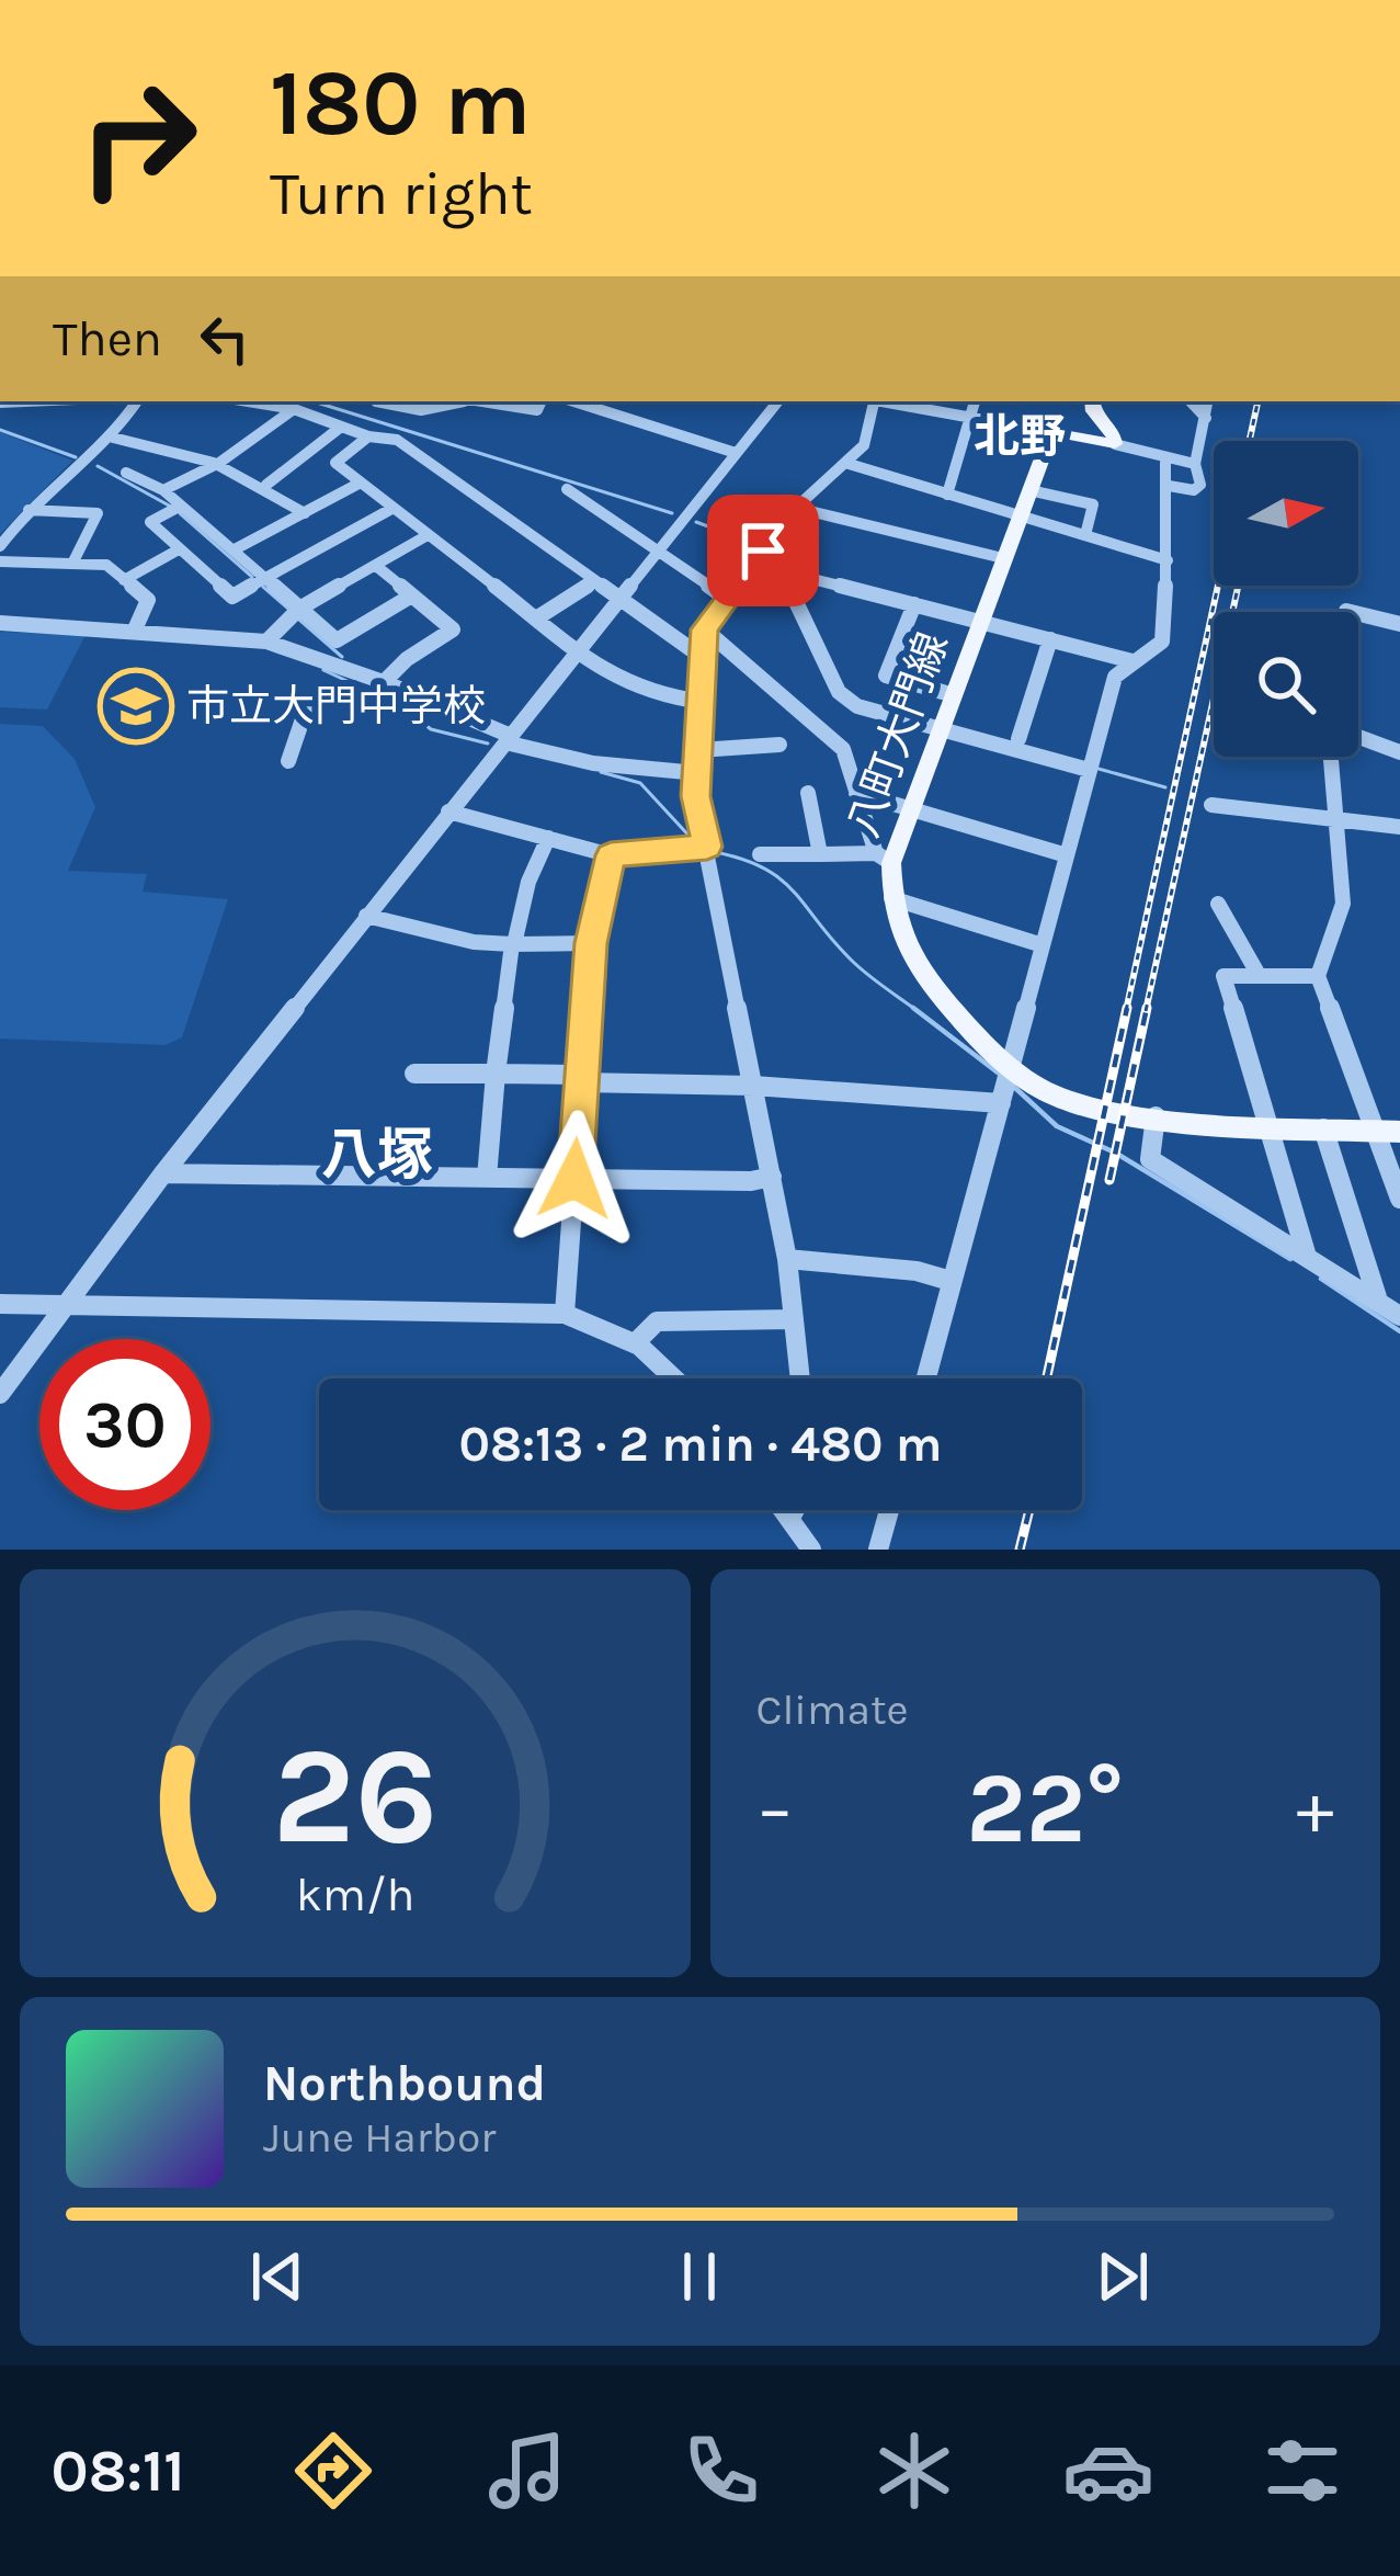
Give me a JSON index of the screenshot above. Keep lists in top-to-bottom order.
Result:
{
  "streets": {
    "main road": ["八町大門線"]
  },
  "districts": ["北野", "八塚"],
  "places": {
    "school or university": ["市立大門中学校"]
  },
  "north": "right",
  "page": {
    "turn": ["180 m", "Turn right"],
    "then": "Then",
    "limit": "30",
    "trip": "08:13 · 2 min · 480 m",
    "tile": "Climate",
    "heat": ["−", "22°", "+"],
    "song": ["Northbound", "June Harbor"],
    "tabs": "08:11",
    "gauge": ["26", "km/h"]
  }
}
